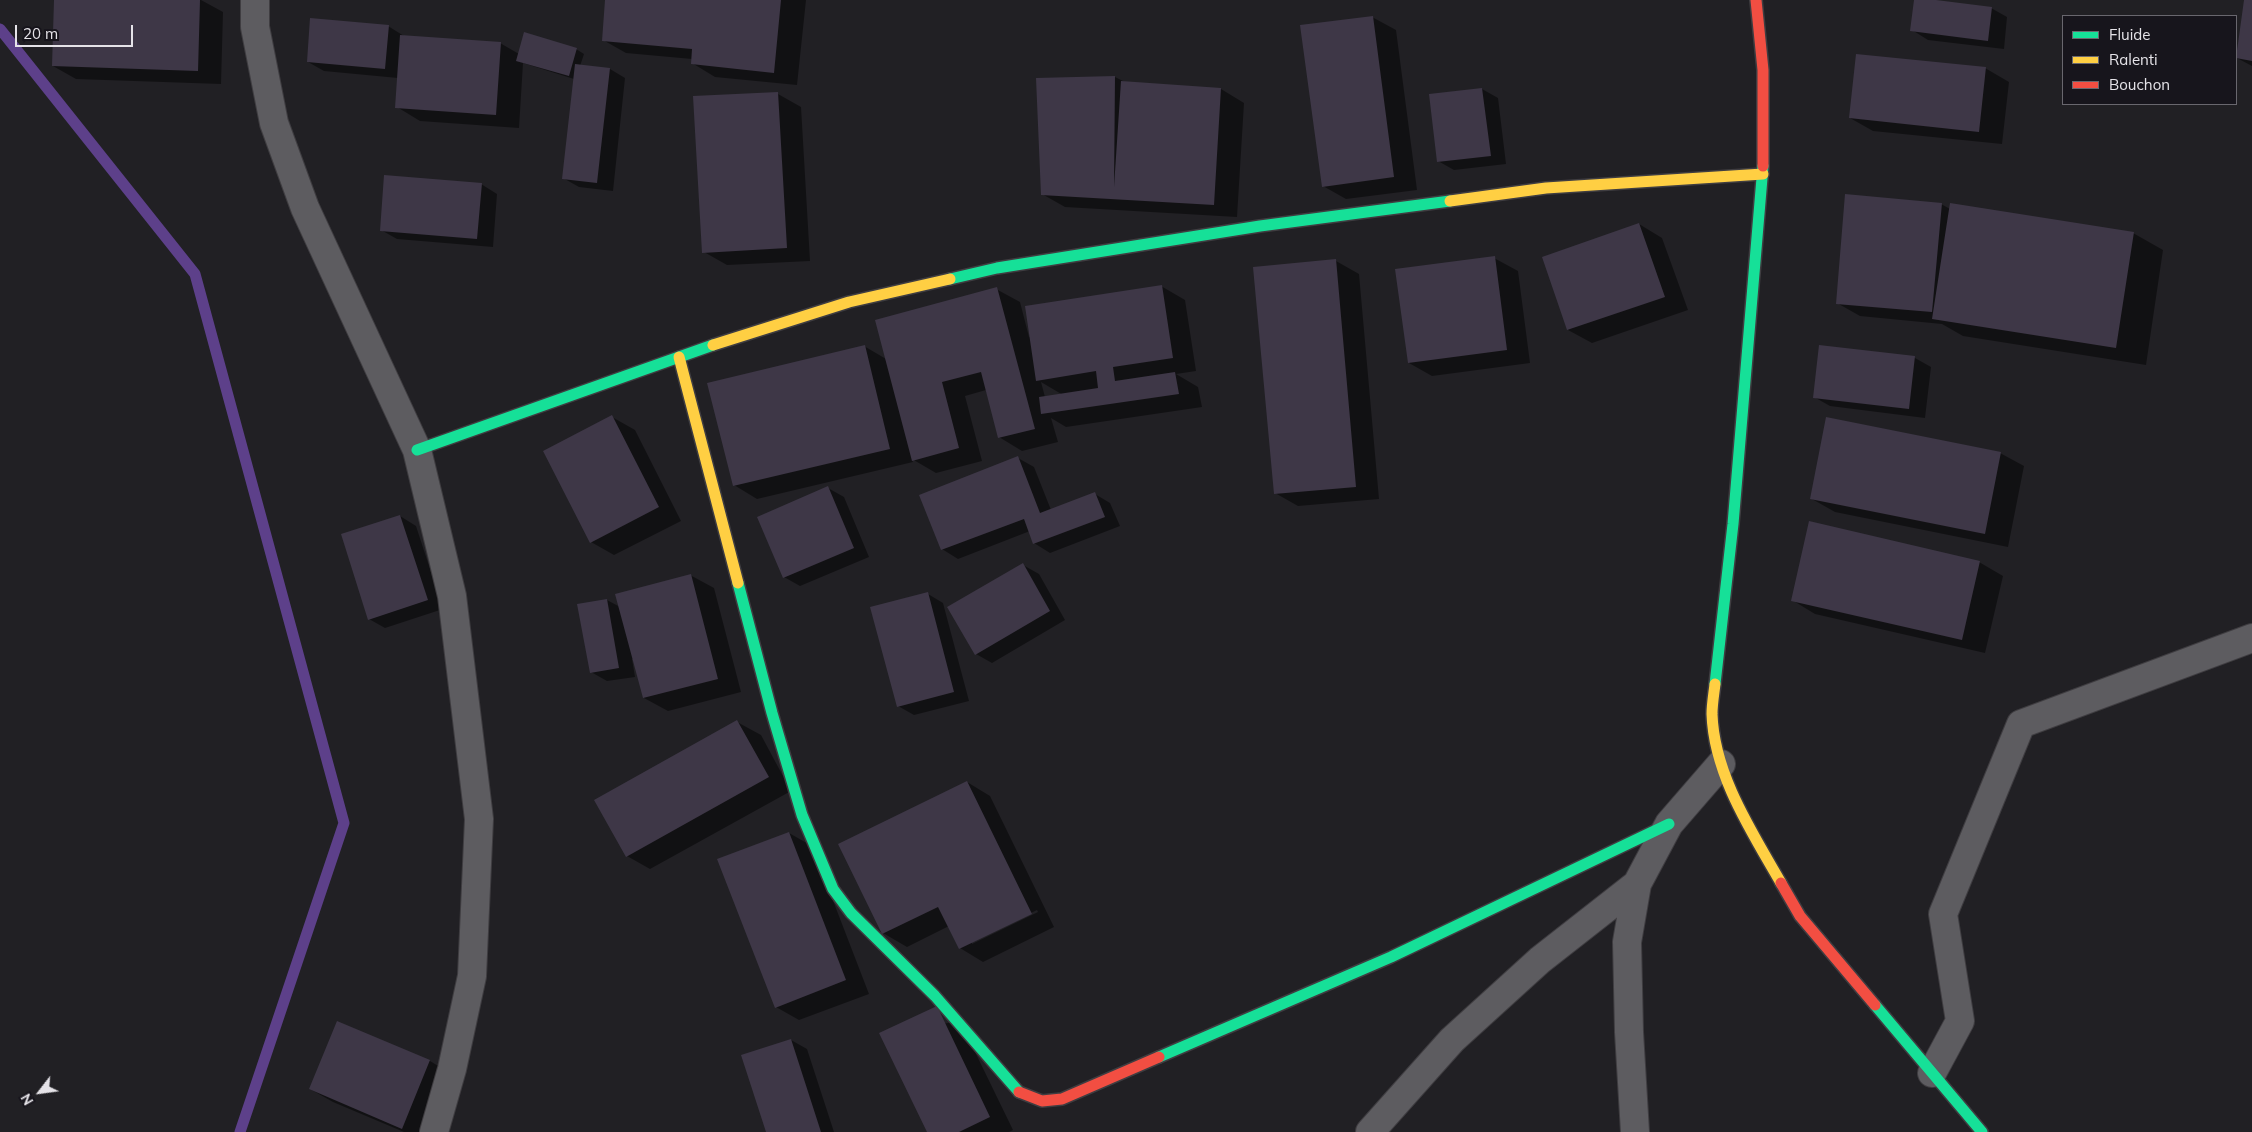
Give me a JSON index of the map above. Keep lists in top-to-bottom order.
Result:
{
  "legend": ["Fluide", "Ralenti", "Bouchon"],
  "scale_bar": "20 m",
  "north": "bottom left"
}
